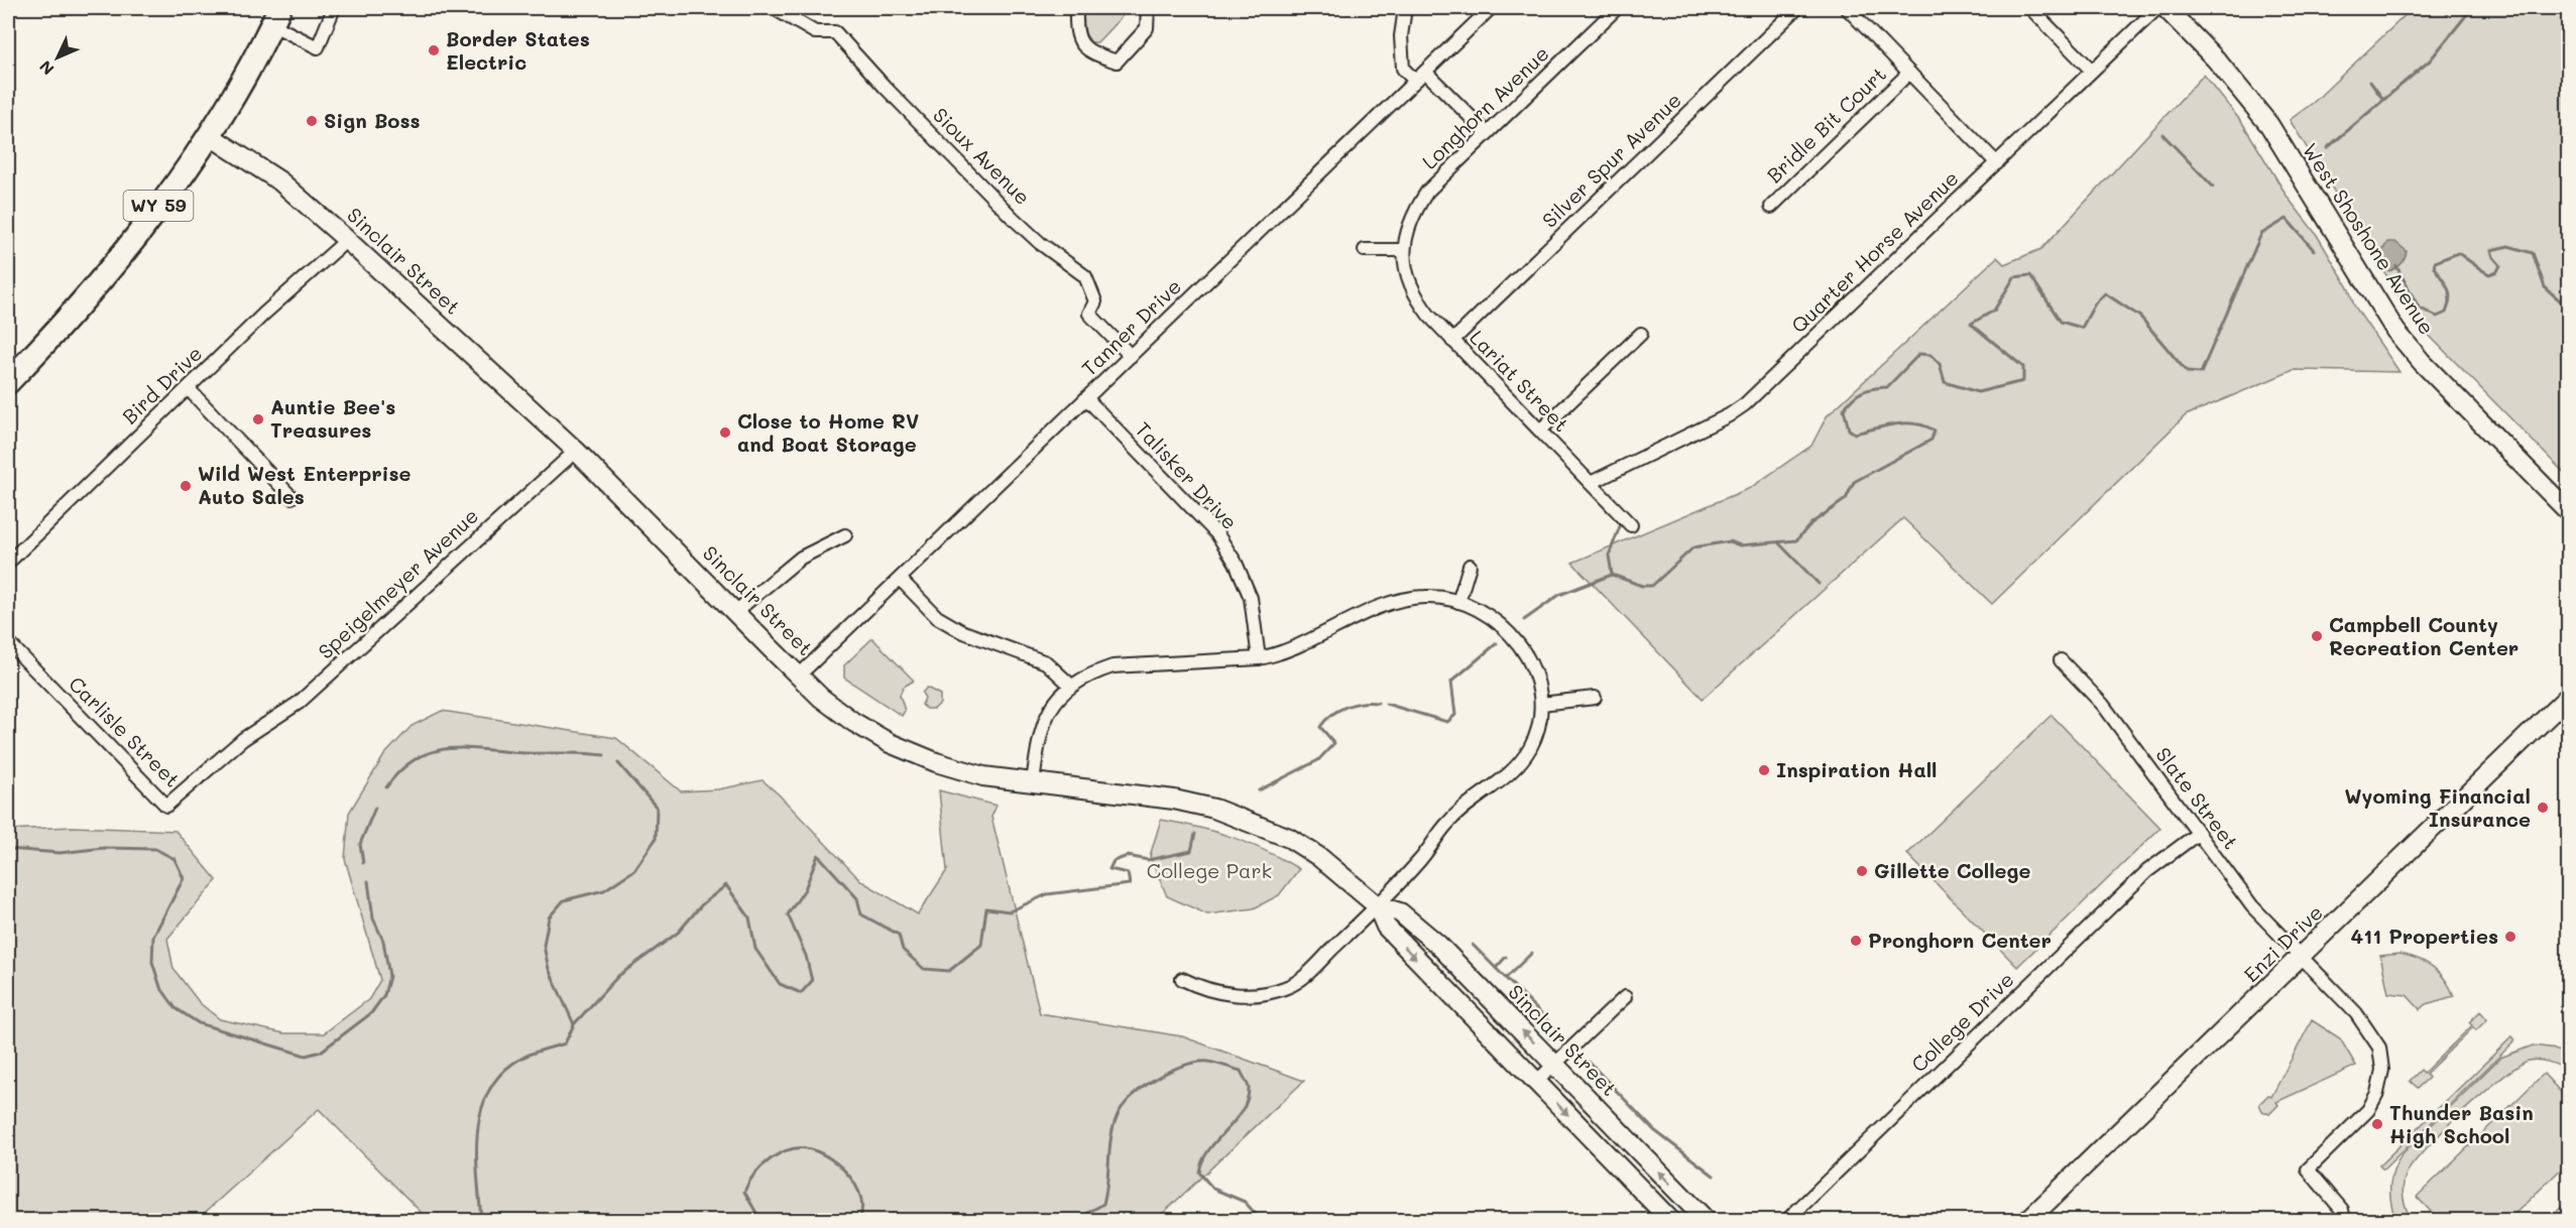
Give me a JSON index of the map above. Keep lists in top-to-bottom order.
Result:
{
  "streets": {
    "highway": ["WY 59"],
    "street": [
      "Longhorn Avenue",
      "Bridle Bit Court",
      "Sioux Avenue",
      "Silver Spur Avenue",
      "West Shoshone Avenue",
      "Quarter Horse Avenue",
      "Sinclair Street",
      "Tanner Drive",
      "Lariat Street",
      "Bird Drive",
      "Talisker Drive",
      "Speigelmeyer Avenue",
      "Carlisle Street",
      "Slate Street",
      "Enzi Drive",
      "College Drive"
    ]
  },
  "crossings": [
    ["Longhorn Avenue", "Lariat Street"],
    ["Sioux Avenue", "Tanner Drive"],
    ["Silver Spur Avenue", "Lariat Street"],
    ["WY 59", "Sinclair Street"],
    ["Quarter Horse Avenue", "Lariat Street"],
    ["Sinclair Street", "Tanner Drive"],
    ["Sinclair Street", "Bird Drive"],
    ["Sinclair Street", "Speigelmeyer Avenue"],
    ["Tanner Drive", "Talisker Drive"],
    ["Speigelmeyer Avenue", "Carlisle Street"],
    ["Slate Street", "Enzi Drive"],
    ["Slate Street", "College Drive"]
  ],
  "parks": ["College Park"],
  "places": [
    "Border States Electric",
    "Sign Boss",
    "Auntie Bee's Treasures",
    "Close to Home RV and Boat Storage",
    "Wild West Enterprise Auto Sales",
    "Campbell County Recreation Center",
    "Inspiration Hall",
    "Wyoming Financial Insurance",
    "Gillette College",
    "411 Properties",
    "Pronghorn Center",
    "Thunder Basin High School"
  ],
  "north": "bottom left"
}
